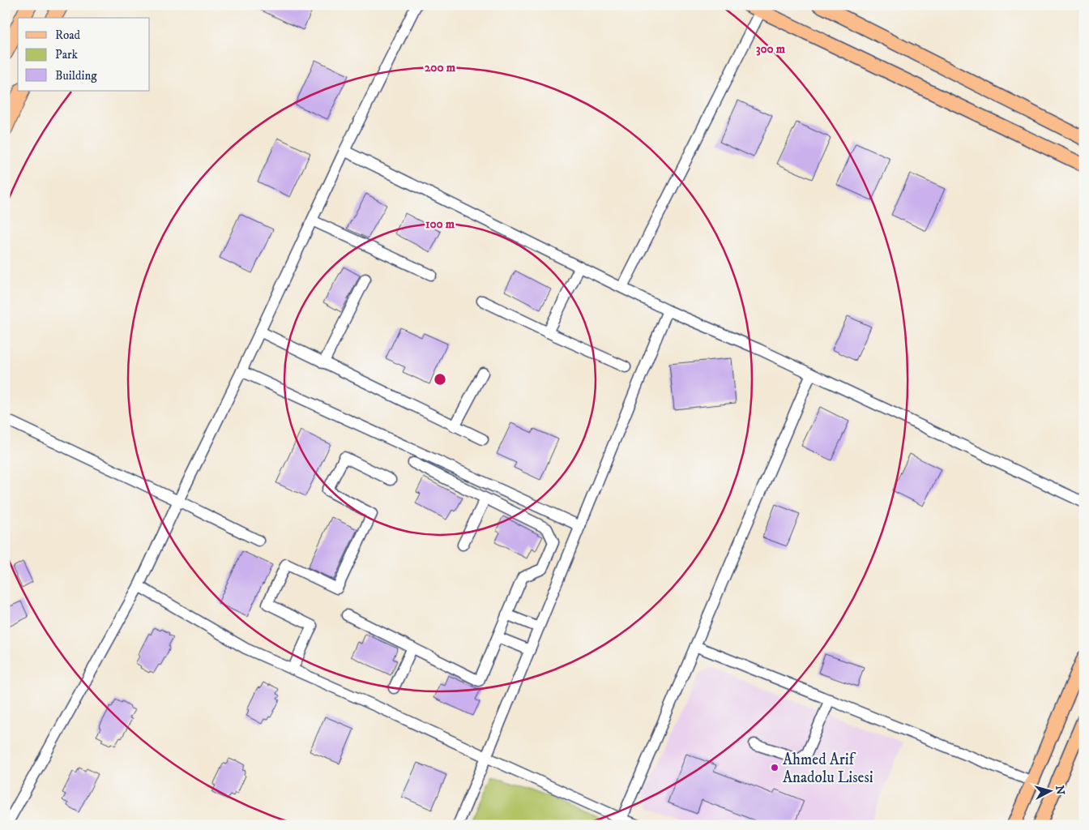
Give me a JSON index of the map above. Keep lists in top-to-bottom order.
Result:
{
  "places": ["Ahmed Arif Anadolu Lisesi"],
  "legend": ["Road", "Park", "Building"],
  "north": "right",
  "rings": ["300 m", "200 m", "100 m"]
}
